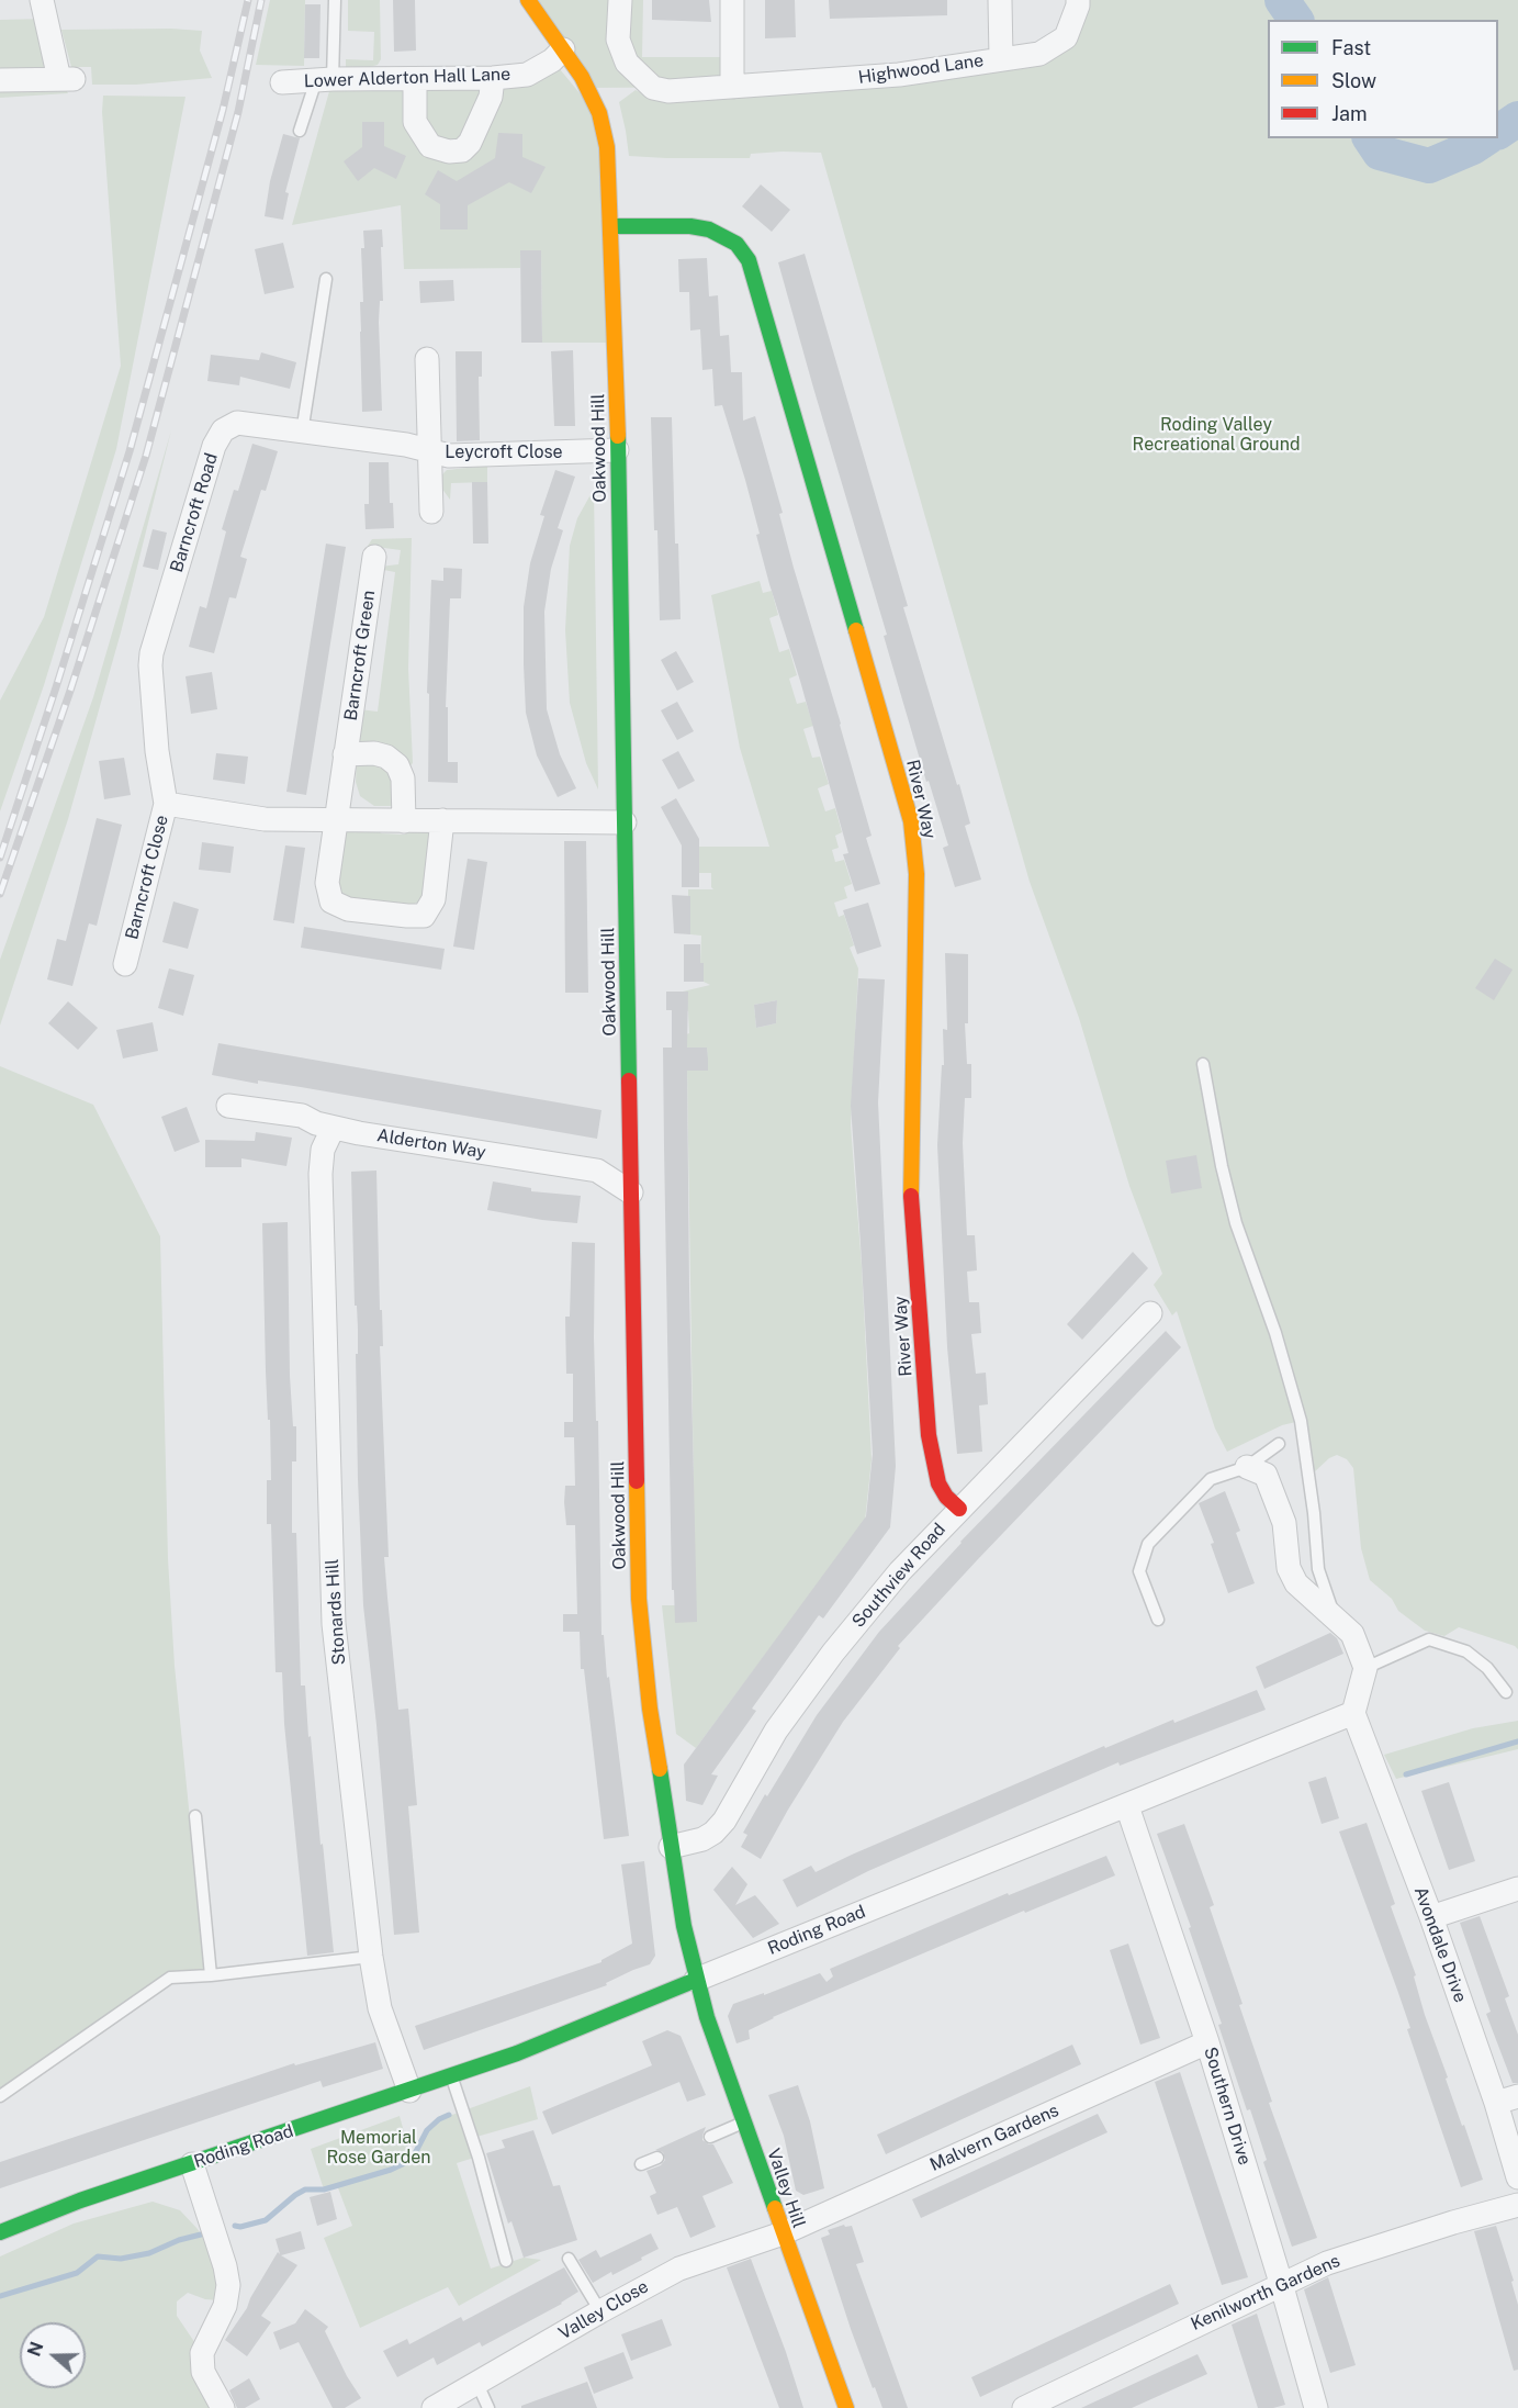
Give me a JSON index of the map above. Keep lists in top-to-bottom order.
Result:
{
  "streets": {
    "street": [
      "Highwood Lane",
      "Lower Alderton Hall Lane",
      "Oakwood Hill",
      "Leycroft Close",
      "Barncroft Road",
      "Barncroft Green",
      "River Way",
      "Barncroft Close",
      "Alderton Way",
      "Southview Road",
      "Stonards Hill",
      "Roding Road",
      "Avondale Drive",
      "Southern Drive",
      "Malvern Gardens",
      "Valley Hill",
      "Kenilworth Gardens",
      "Valley Close"
    ]
  },
  "crossings": [
    ["Lower Alderton Hall Lane", "Oakwood Hill"],
    ["Oakwood Hill", "Leycroft Close"],
    ["Oakwood Hill", "River Way"],
    ["Oakwood Hill", "Barncroft Close"],
    ["Oakwood Hill", "Alderton Way"],
    ["Oakwood Hill", "Southview Road"],
    ["Oakwood Hill", "Roding Road"],
    ["Oakwood Hill", "Valley Hill"],
    ["Leycroft Close", "Barncroft Road"],
    ["Barncroft Road", "Barncroft Close"],
    ["Barncroft Green", "Barncroft Close"],
    ["River Way", "Southview Road"],
    ["Alderton Way", "Stonards Hill"],
    ["Stonards Hill", "Roding Road"],
    ["Roding Road", "Avondale Drive"],
    ["Roding Road", "Southern Drive"],
    ["Roding Road", "Valley Hill"],
    ["Southern Drive", "Malvern Gardens"],
    ["Southern Drive", "Kenilworth Gardens"],
    ["Malvern Gardens", "Valley Hill"],
    ["Malvern Gardens", "Valley Close"],
    ["Valley Hill", "Valley Close"]
  ],
  "parks": ["Roding Valley Recreational Ground", "Memorial Rose Garden"],
  "legend": ["Fast", "Slow", "Jam"],
  "north": "left"
}
